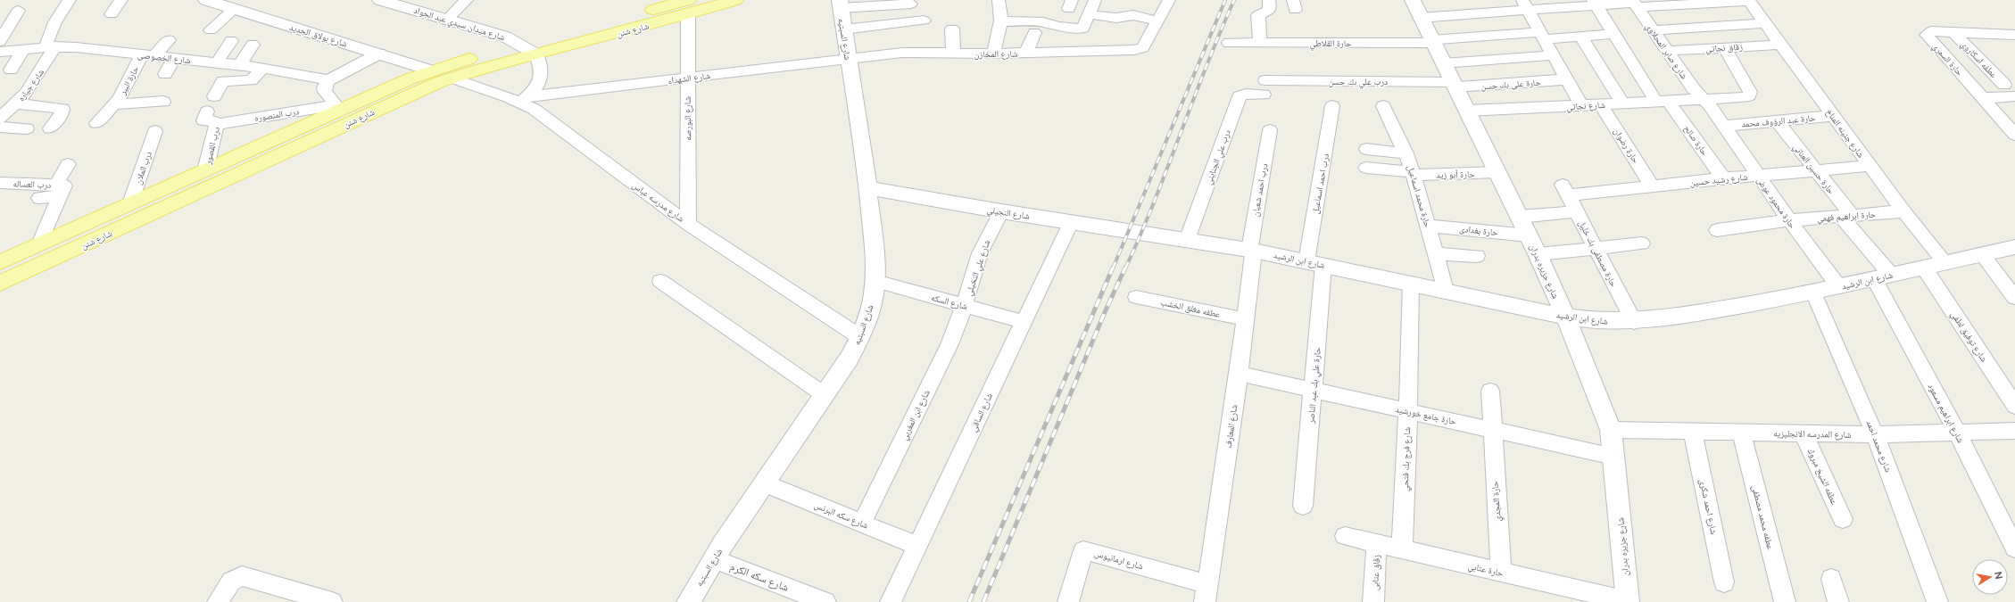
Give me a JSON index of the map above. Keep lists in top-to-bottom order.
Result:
{
  "streets": {
    "main road": ["شارع شنن"],
    "street": [
      "شارع ميدان سيدي عبد الجواد",
      "شارع بولاق الجديد",
      "شارع السبتيه",
      "حارة القلاطي",
      "زقاق نجاتي",
      "شارع صابر المحلاوي",
      "شارع المخازن",
      "شارع الخصوصى",
      "حارة السمري",
      "عطفه اسكاروي",
      "شارع الشهداء",
      "حارة البير",
      "درب علي بك حسن",
      "حارة على بك حسن",
      "شارع جياره",
      "شارع نجاتي",
      "درب المنصوره",
      "شارع البورصه",
      "حارة عبد الرؤوف محمد",
      "شارع جنينه المناخ",
      "حارة صالح",
      "درب القصور",
      "حارة رضوان",
      "درب علي الجنايني",
      "درب الملان",
      "حارة حسين العناني",
      "حارة أبو زيد",
      "شارع رشيد حسين",
      "درب العساله",
      "درب احمد اسماعيل",
      "درب احمد شعبان",
      "حارة محمد اسماعيل",
      "شارع مدرسه عباس",
      "حارة محمود عوض",
      "شارع النجيلي",
      "حارة ابراهيم فهمي",
      "حارة بغدادى",
      "حارة مصطفى بك خليل",
      "شارع ابن الرشيد",
      "شارع علي النخيلي",
      "شارع جزيره بدران",
      "شارع السكه",
      "عطفه مغلق الخشب",
      "شارع توفيق لطفي",
      "حارة علي بك عبد الناصر",
      "شارع الساقي",
      "شارع ابراهيم مسعود",
      "شارع ابن المغربي",
      "حارة جامع خورشيد",
      "شارع المعارف",
      "شارع المدرسه الانجليزيه",
      "شارع محمد احمد",
      "شارع فرج بك فتحي",
      "عطفه الشيخ مبروك",
      "حارة المجدي",
      "شارع احمد شكرى",
      "شارع سكه البرنس",
      "عطفه محمد مصطفى",
      "شارع ارمانيوس",
      "حارة عتابي",
      "زقاق عتابى",
      "شارع سكه الكرم"
    ]
  },
  "crossings": [
    ["شارع ميدان سيدي عبد الجواد", "شارع شنن"],
    ["شارع شنن", "شارع بولاق الجديد"],
    ["شارع شنن", "درب المنصوره"],
    ["شارع شنن", "شارع البورصه"],
    ["شارع شنن", "درب القصور"],
    ["شارع شنن", "درب الملان"],
    ["شارع شنن", "درب العساله"],
    ["شارع شنن", "شارع مدرسه عباس"],
    ["شارع السبتيه", "شارع المخازن"],
    ["شارع السبتيه", "شارع الشهداء"],
    ["شارع السبتيه", "شارع مدرسه عباس"],
    ["شارع السبتيه", "شارع النجيلي"],
    ["شارع السبتيه", "شارع السكه"],
    ["شارع السبتيه", "شارع سكه البرنس"],
    ["شارع السبتيه", "شارع سكه الكرم"],
    ["حارة القلاطي", "حارة صالح"],
    ["حارة القلاطي", "شارع جزيره بدران"],
    ["زقاق نجاتي", "شارع صابر المحلاوي"],
    ["زقاق نجاتي", "شارع نجاتي"],
    ["زقاق نجاتي", "شارع جنينه المناخ"],
    ["شارع صابر المحلاوي", "شارع نجاتي"],
    ["شارع صابر المحلاوي", "حارة محمود عوض"],
    ["شارع المخازن", "شارع الشهداء"],
    ["شارع الخصوصى", "حارة البير"],
    ["شارع الخصوصى", "شارع جياره"],
    ["حارة السمري", "عطفه اسكاروي"],
    ["شارع الشهداء", "شارع البورصه"],
    ["شارع الشهداء", "شارع مدرسه عباس"],
    ["درب علي بك حسن", "حارة على بك حسن"],
    ["درب علي بك حسن", "درب علي الجنايني"],
    ["درب علي بك حسن", "شارع جزيره بدران"],
    ["حارة على بك حسن", "شارع جزيره بدران"],
    ["شارع نجاتي", "حارة صالح"],
    ["شارع نجاتي", "حارة رضوان"],
    ["شارع نجاتي", "حارة محمود عوض"],
    ["شارع نجاتي", "شارع جزيره بدران"],
    ["درب المنصوره", "درب القصور"],
    ["شارع البورصه", "شارع مدرسه عباس"],
    ["حارة عبد الرؤوف محمد", "شارع جنينه المناخ"],
    ["حارة عبد الرؤوف محمد", "حارة حسين العناني"],
    ["حارة عبد الرؤوف محمد", "حارة محمود عوض"],
    ["شارع جنينه المناخ", "شارع رشيد حسين"],
    ["شارع جنينه المناخ", "حارة ابراهيم فهمي"],
    ["شارع جنينه المناخ", "شارع ابن الرشيد"],
    ["حارة صالح", "شارع رشيد حسين"],
    ["حارة رضوان", "شارع رشيد حسين"],
    ["درب علي الجنايني", "شارع ابن الرشيد"],
    ["حارة حسين العناني", "شارع رشيد حسين"],
    ["حارة حسين العناني", "حارة ابراهيم فهمي"],
    ["حارة حسين العناني", "شارع ابن الرشيد"],
    ["حارة حسين العناني", "شارع ابراهيم مسعود"],
    ["حارة أبو زيد", "حارة محمد اسماعيل"],
    ["حارة أبو زيد", "شارع جزيره بدران"],
    ["شارع رشيد حسين", "حارة محمود عوض"],
    ["شارع رشيد حسين", "حارة مصطفى بك خليل"],
    ["درب احمد اسماعيل", "شارع ابن الرشيد"],
    ["درب احمد اسماعيل", "حارة علي بك عبد الناصر"],
    ["درب احمد شعبان", "شارع ابن الرشيد"],
    ["درب احمد شعبان", "شارع المعارف"],
    ["حارة محمد اسماعيل", "حارة بغدادى"],
    ["حارة محمد اسماعيل", "شارع ابن الرشيد"],
    ["حارة محمود عوض", "حارة ابراهيم فهمي"],
    ["حارة محمود عوض", "شارع ابن الرشيد"],
    ["شارع النجيلي", "شارع ابن الرشيد"],
    ["شارع النجيلي", "شارع علي النخيلي"],
    ["شارع النجيلي", "شارع الساقي"],
    ["حارة بغدادى", "شارع جزيره بدران"],
    ["حارة مصطفى بك خليل", "شارع ابن الرشيد"],
    ["شارع ابن الرشيد", "شارع جزيره بدران"],
    ["شارع ابن الرشيد", "شارع توفيق لطفي"],
    ["شارع ابن الرشيد", "حارة علي بك عبد الناصر"],
    ["شارع ابن الرشيد", "شارع ابراهيم مسعود"],
    ["شارع ابن الرشيد", "شارع المعارف"],
    ["شارع ابن الرشيد", "شارع محمد احمد"],
    ["شارع ابن الرشيد", "شارع فرج بك فتحي"],
    ["شارع علي النخيلي", "شارع السكه"],
    ["شارع علي النخيلي", "شارع ابن المغربي"],
    ["شارع جزيره بدران", "حارة جامع خورشيد"],
    ["شارع جزيره بدران", "شارع المدرسه الانجليزيه"],
    ["شارع جزيره بدران", "حارة عتابي"],
    ["شارع السكه", "شارع الساقي"],
    ["شارع السكه", "شارع ابن المغربي"],
    ["عطفه مغلق الخشب", "شارع المعارف"],
    ["حارة علي بك عبد الناصر", "حارة جامع خورشيد"],
    ["شارع الساقي", "شارع سكه البرنس"],
    ["شارع ابراهيم مسعود", "شارع المدرسه الانجليزيه"],
    ["شارع ابن المغربي", "شارع سكه البرنس"],
    ["حارة جامع خورشيد", "شارع المعارف"],
    ["حارة جامع خورشيد", "شارع فرج بك فتحي"],
    ["حارة جامع خورشيد", "حارة المجدي"],
    ["شارع المعارف", "شارع ارمانيوس"],
    ["شارع المدرسه الانجليزيه", "شارع محمد احمد"],
    ["شارع المدرسه الانجليزيه", "عطفه الشيخ مبروك"],
    ["شارع المدرسه الانجليزيه", "شارع احمد شكرى"],
    ["شارع المدرسه الانجليزيه", "عطفه محمد مصطفى"],
    ["شارع فرج بك فتحي", "حارة عتابي"],
    ["حارة المجدي", "حارة عتابي"],
    ["حارة عتابي", "زقاق عتابى"]
  ],
  "north": "right"
}
